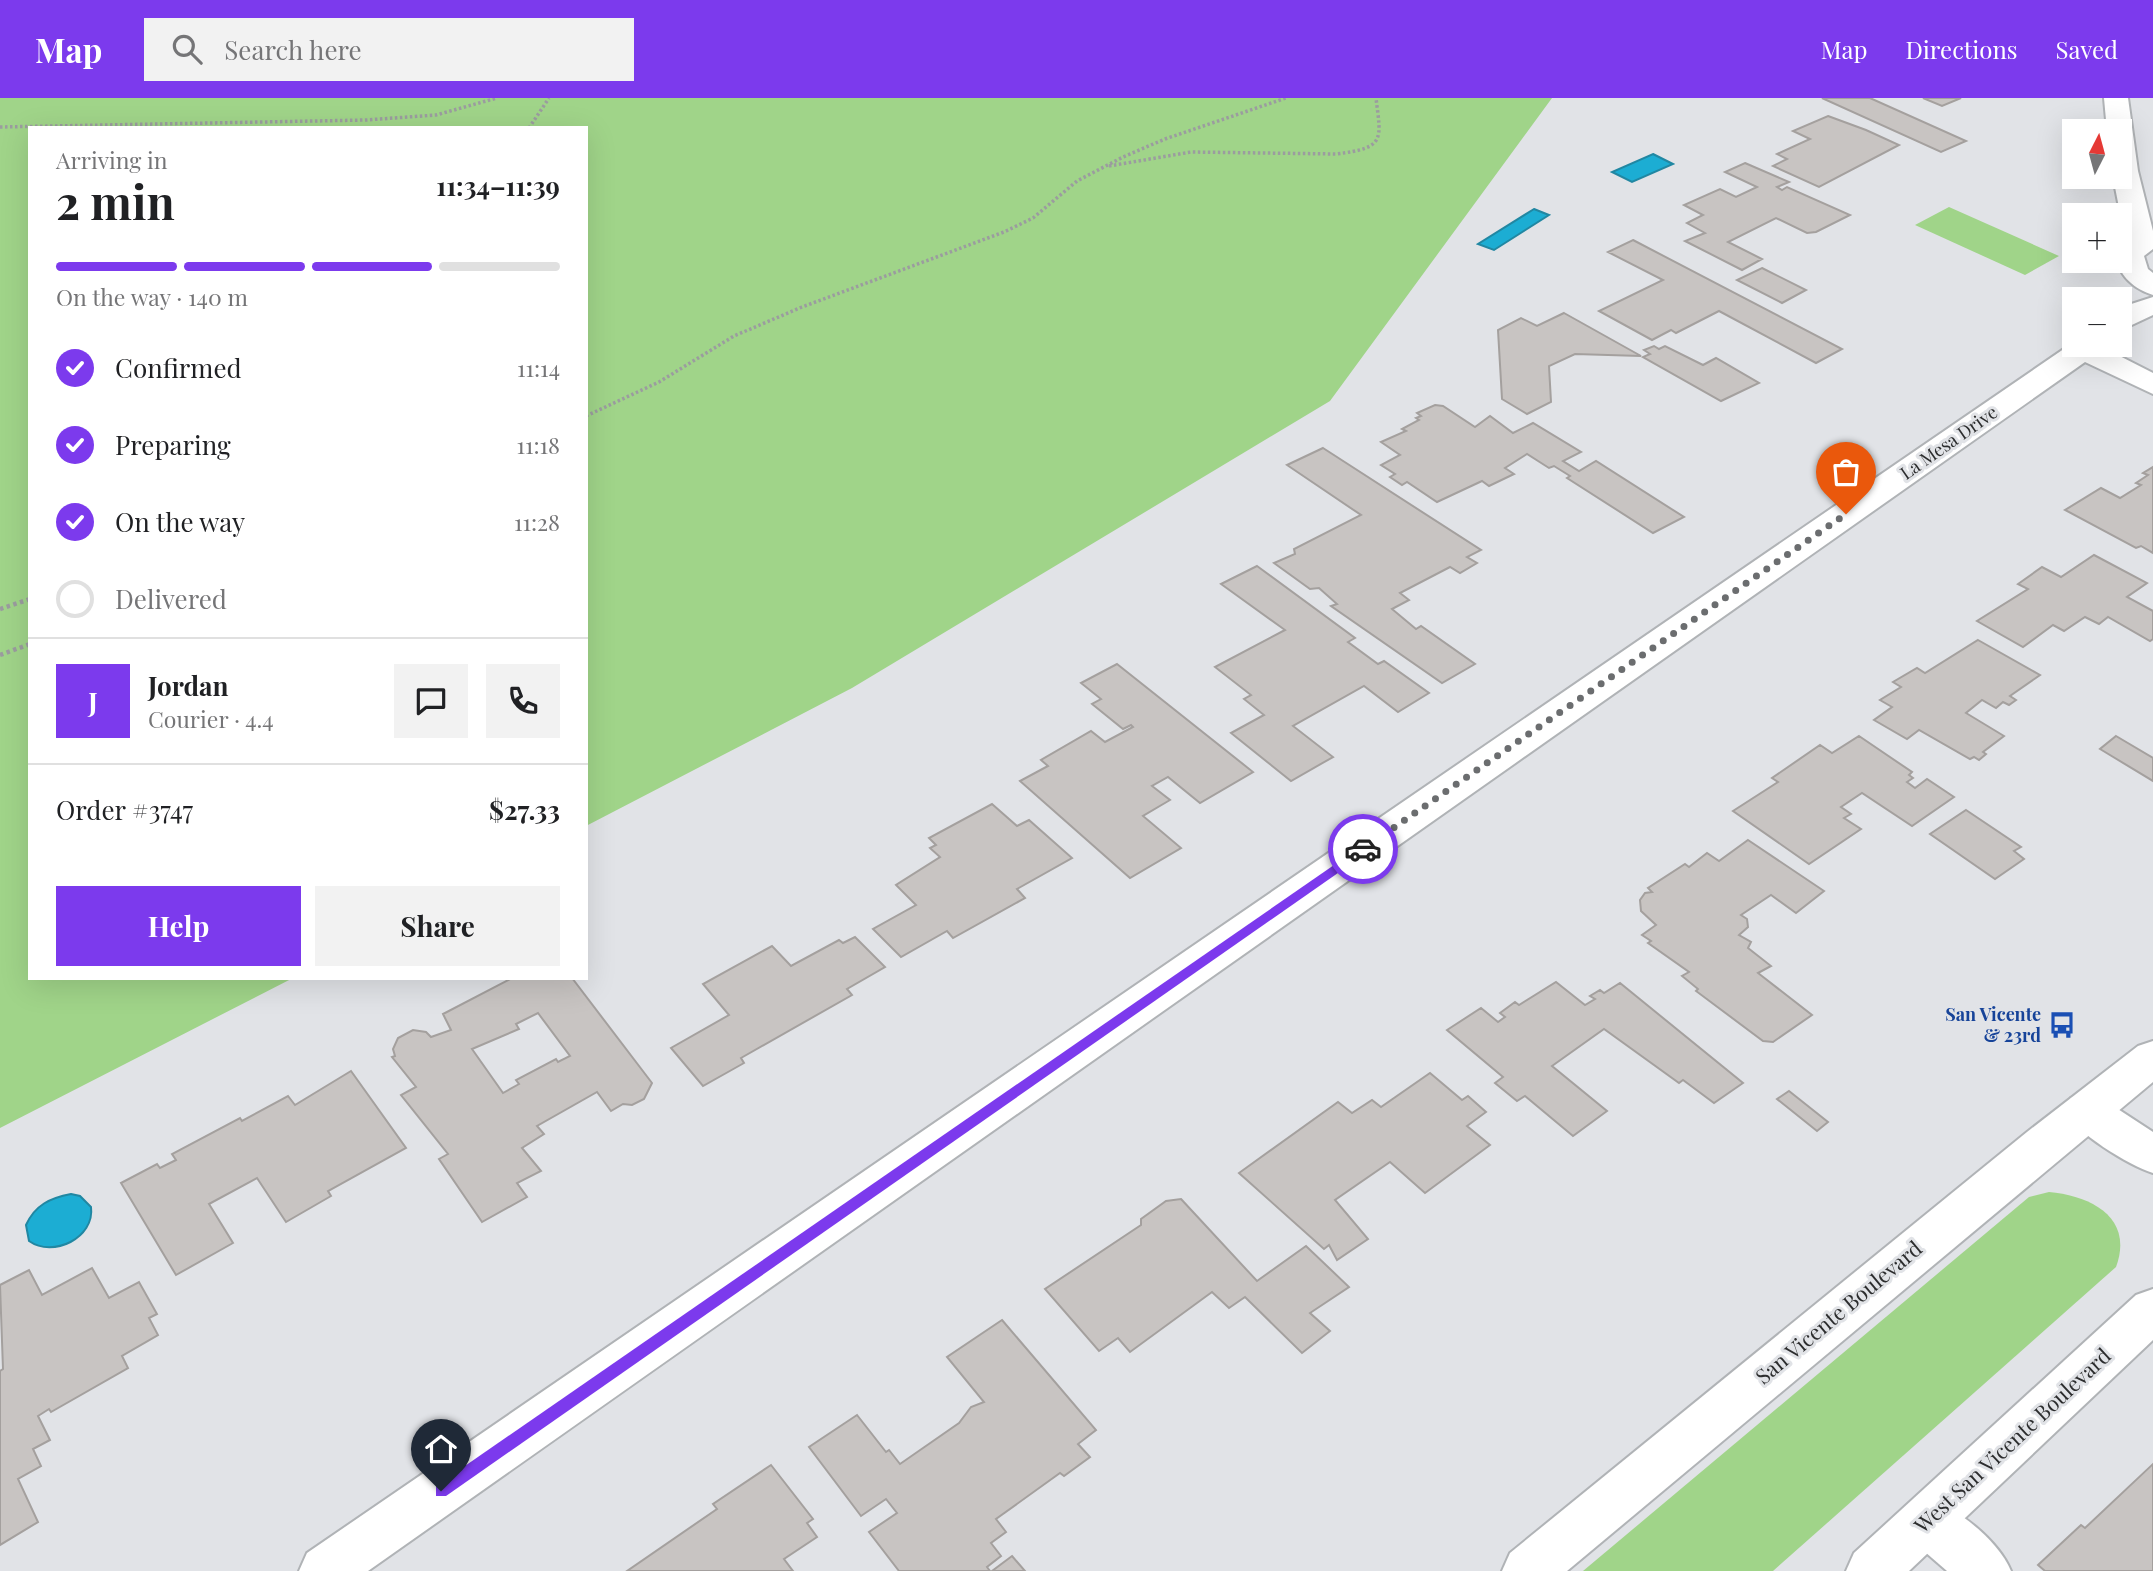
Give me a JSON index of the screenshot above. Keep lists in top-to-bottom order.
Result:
{
  "streets": {
    "street": ["La Mesa Drive", "San Vicente Boulevard", "West San Vicente Boulevard"]
  },
  "places": {
    "bus stop": ["San Vicente & 23rd"]
  },
  "north": "top",
  "page": {
    "header": "Map",
    "search": "Search here",
    "nav": ["Map", "Directions", "Saved"],
    "map_buttons": ["+", "−"],
    "heading": ["2 min", "Arriving in", "11:34–11:39"],
    "panel": [
      "Jordan",
      "Courier · 4.4",
      "Order #3747",
      "$27.33"
    ],
    "bar": "On the way · 140 m",
    "list": [
      ["Confirmed", "11:14"],
      ["Preparing", "11:18"],
      ["On the way", "11:28"],
      "Delivered"
    ],
    "round": "J",
    "buttons": ["Help", "Share"]
  }
}
